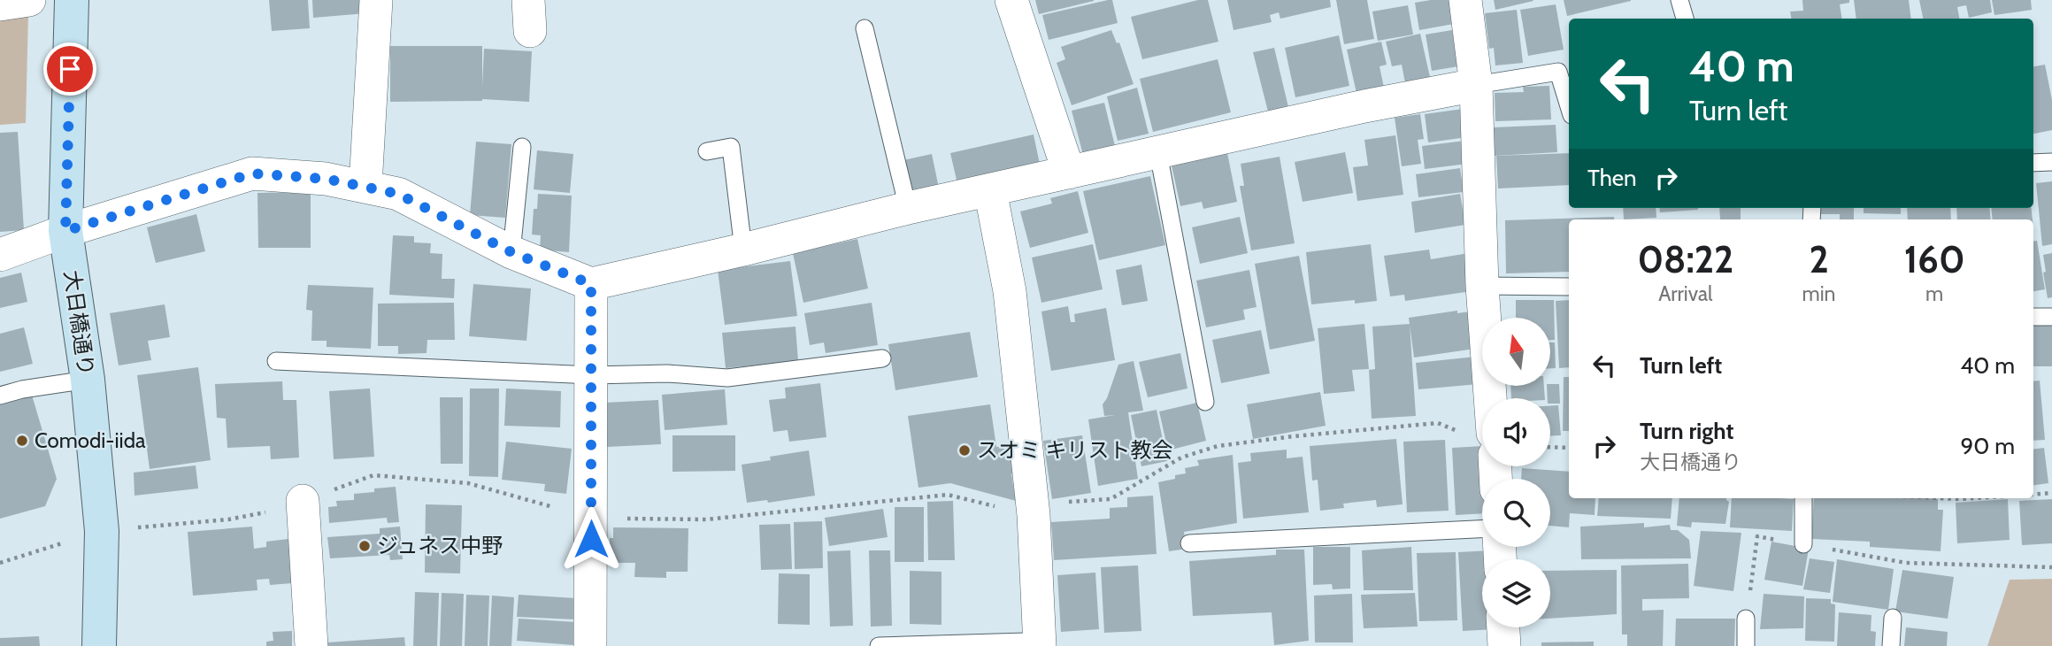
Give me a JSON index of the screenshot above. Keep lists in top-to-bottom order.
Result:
{
  "streets": {
    "street": ["大日橋通り"]
  },
  "places": ["Comodi-iida", "スオミ キリスト教会", "ジュネス中野"],
  "north": "top",
  "page": {
    "turn": ["40 m", "Turn left"],
    "then": "Then",
    "eta": [
      "08:22",
      "Arrival",
      "2",
      "min",
      "160",
      "m"
    ],
    "list": [
      {
        "name": "Turn left",
        "value": "40 m"
      },
      {
        "name": "Turn right",
        "note": "大日橋通り",
        "value": "90 m"
      }
    ]
  }
}
